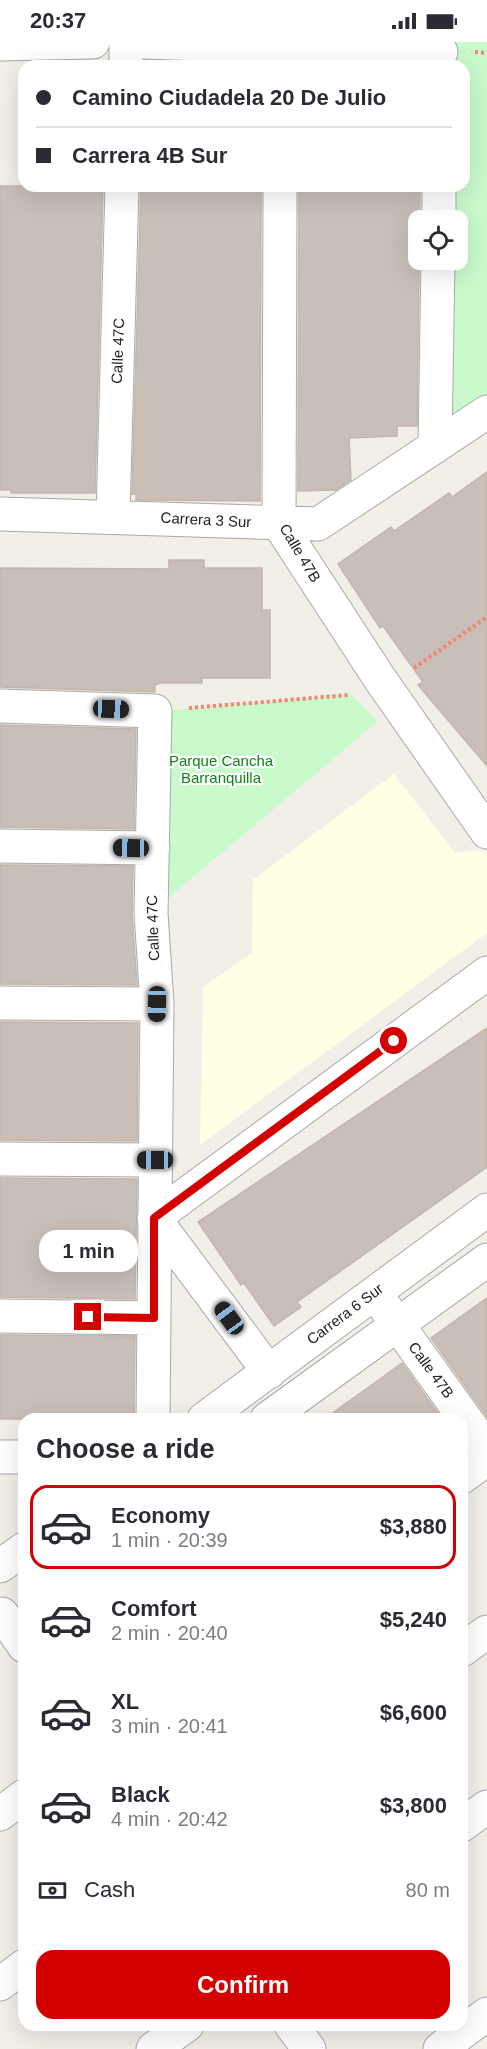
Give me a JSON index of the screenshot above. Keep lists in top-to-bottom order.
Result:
{
  "streets": {
    "street": [
      "Calle 47C",
      "Carrera 3 Sur",
      "Calle 47B",
      "Carrera 6 Sur"
    ]
  },
  "crossings": [
    ["Calle 47C", "Carrera 3 Sur"],
    ["Carrera 3 Sur", "Calle 47B"],
    ["Calle 47B", "Carrera 6 Sur"]
  ],
  "parks": ["Parque Cancha Barranquilla"],
  "page": {
    "status": "20:37",
    "banner": ["Camino Ciudadela 20 De Julio", "Carrera 4B Sur"],
    "bubble": "1 min",
    "heading": "Choose a ride",
    "list": [
      {
        "name": "Economy",
        "note": "1 min · 20:39",
        "value": "$3,880"
      },
      {
        "name": "Comfort",
        "note": "2 min · 20:40",
        "value": "$5,240"
      },
      {
        "name": "XL",
        "note": "3 min · 20:41",
        "value": "$6,600"
      },
      {
        "name": "Black",
        "note": "4 min · 20:42",
        "value": "$3,800"
      }
    ],
    "pay": ["Cash", "80 m"],
    "buttons": "Confirm"
  }
}
